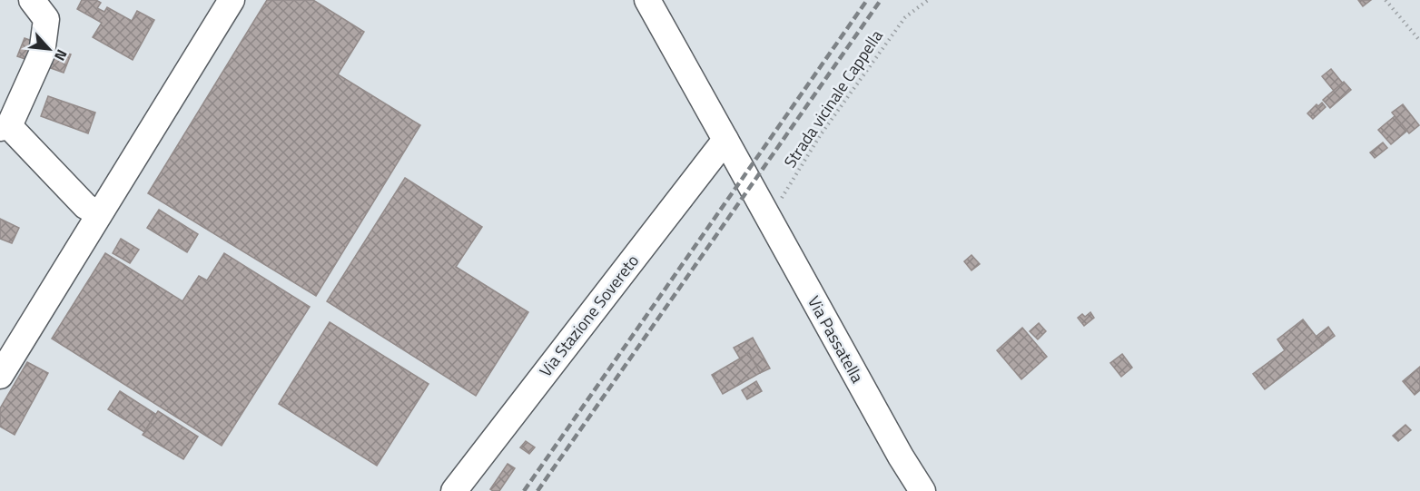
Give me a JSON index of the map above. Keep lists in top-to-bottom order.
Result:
{
  "streets": {
    "street": ["Via Stazione Sovereto", "Via Passatella"],
    "path": ["Strada vicinale Cappella"]
  },
  "crossings": [
    ["Strada vicinale Cappella", "Via Passatella"],
    ["Via Stazione Sovereto", "Via Passatella"]
  ],
  "north": "bottom right"
}
